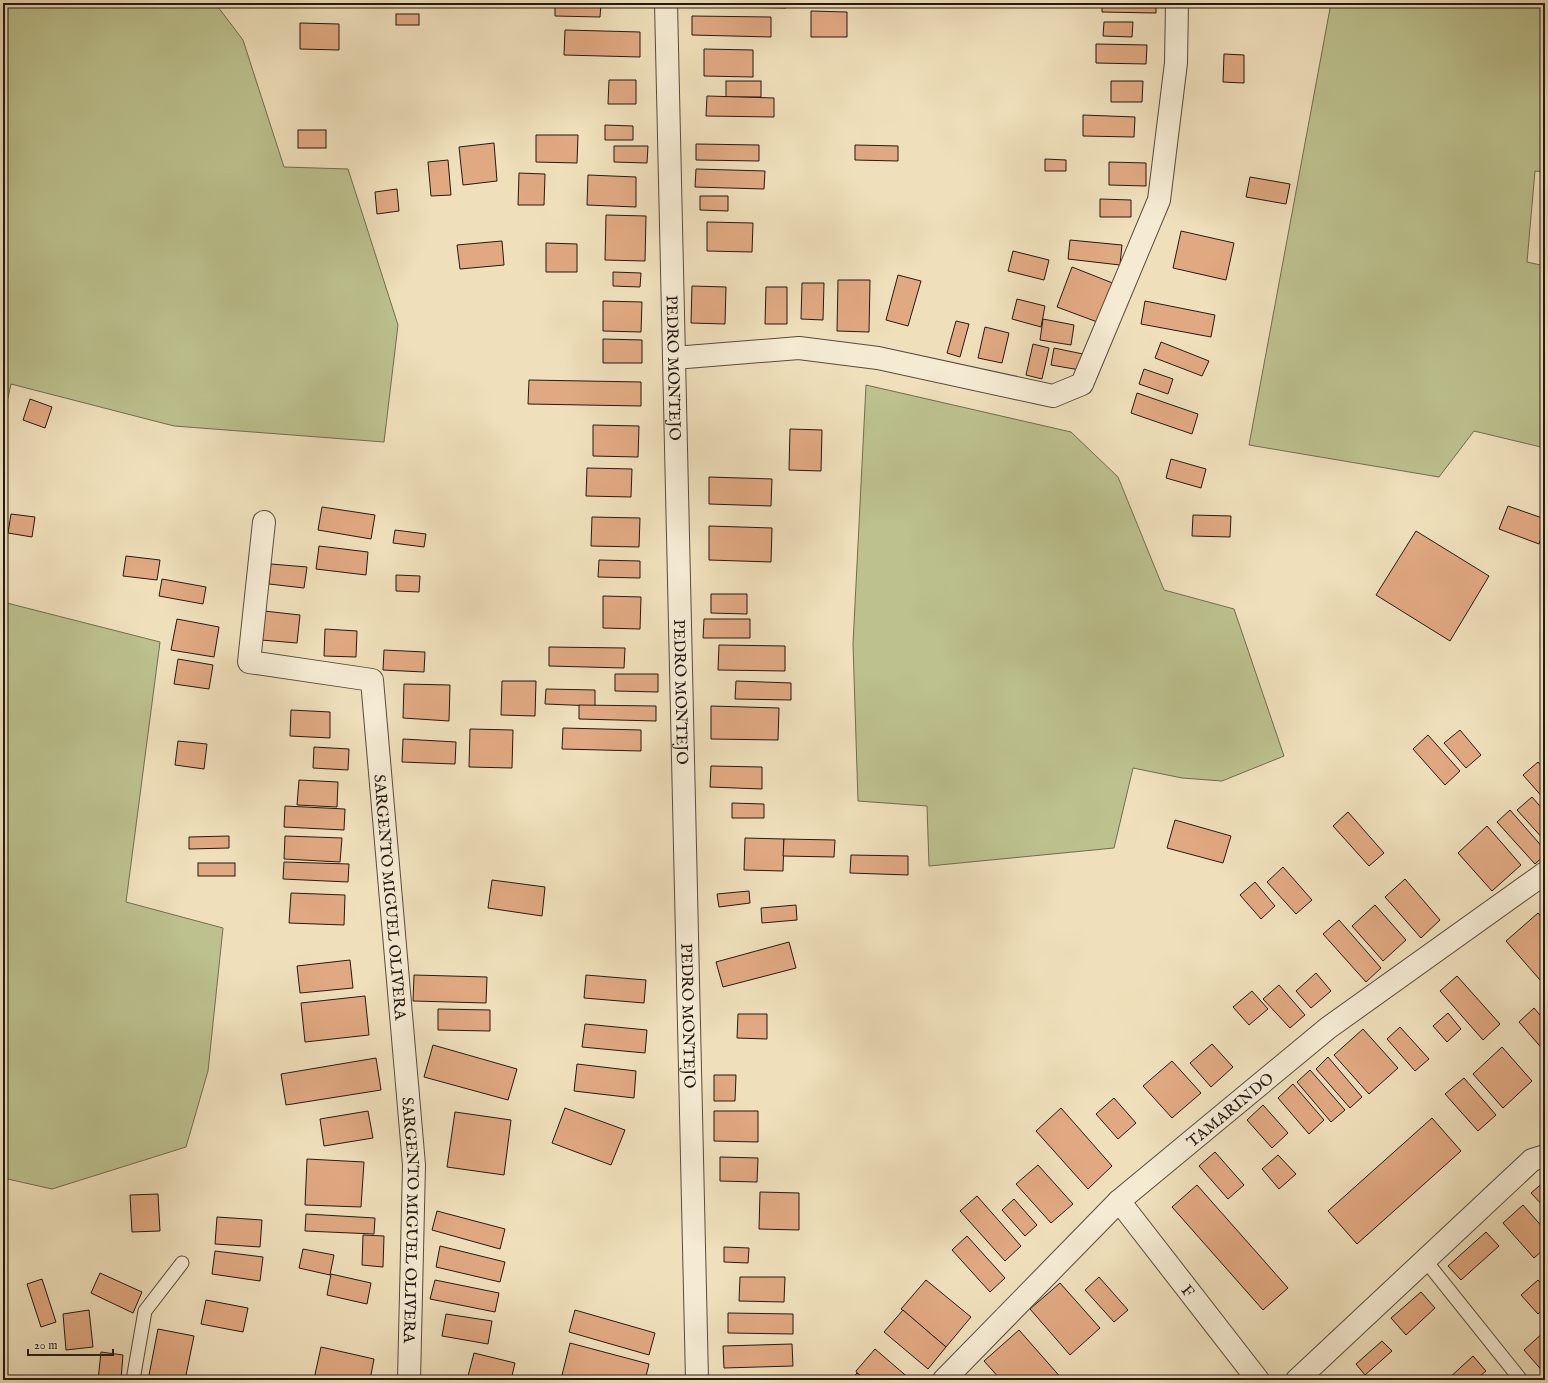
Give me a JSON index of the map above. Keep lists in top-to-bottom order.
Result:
{
  "streets": {
    "street": [
      "PEDRO MONTEJO",
      "SARGENTO MIGUEL OLIVERA",
      "TAMARINDO",
      "F"
    ]
  },
  "crossings": [
    ["TAMARINDO", "F"]
  ],
  "scale_bar": "20 m"
}
